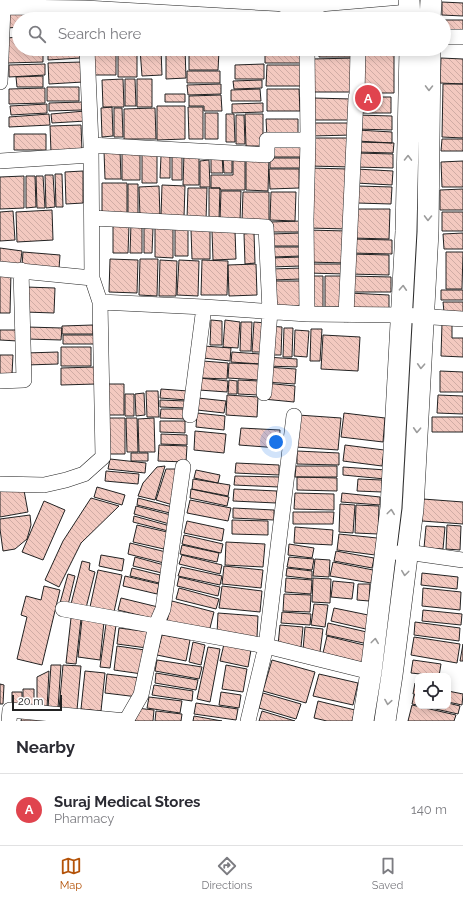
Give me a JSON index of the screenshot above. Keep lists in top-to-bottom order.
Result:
{
  "scale_bar": "20 m",
  "page": {
    "search": "Search here",
    "pins": "A",
    "scale": "20 m",
    "heading": "Nearby",
    "list": [
      {
        "mark": "A",
        "name": "Suraj Medical Stores",
        "note": "Pharmacy",
        "value": "140 m"
      }
    ],
    "nav": ["Map", "Directions", "Saved"]
  }
}
